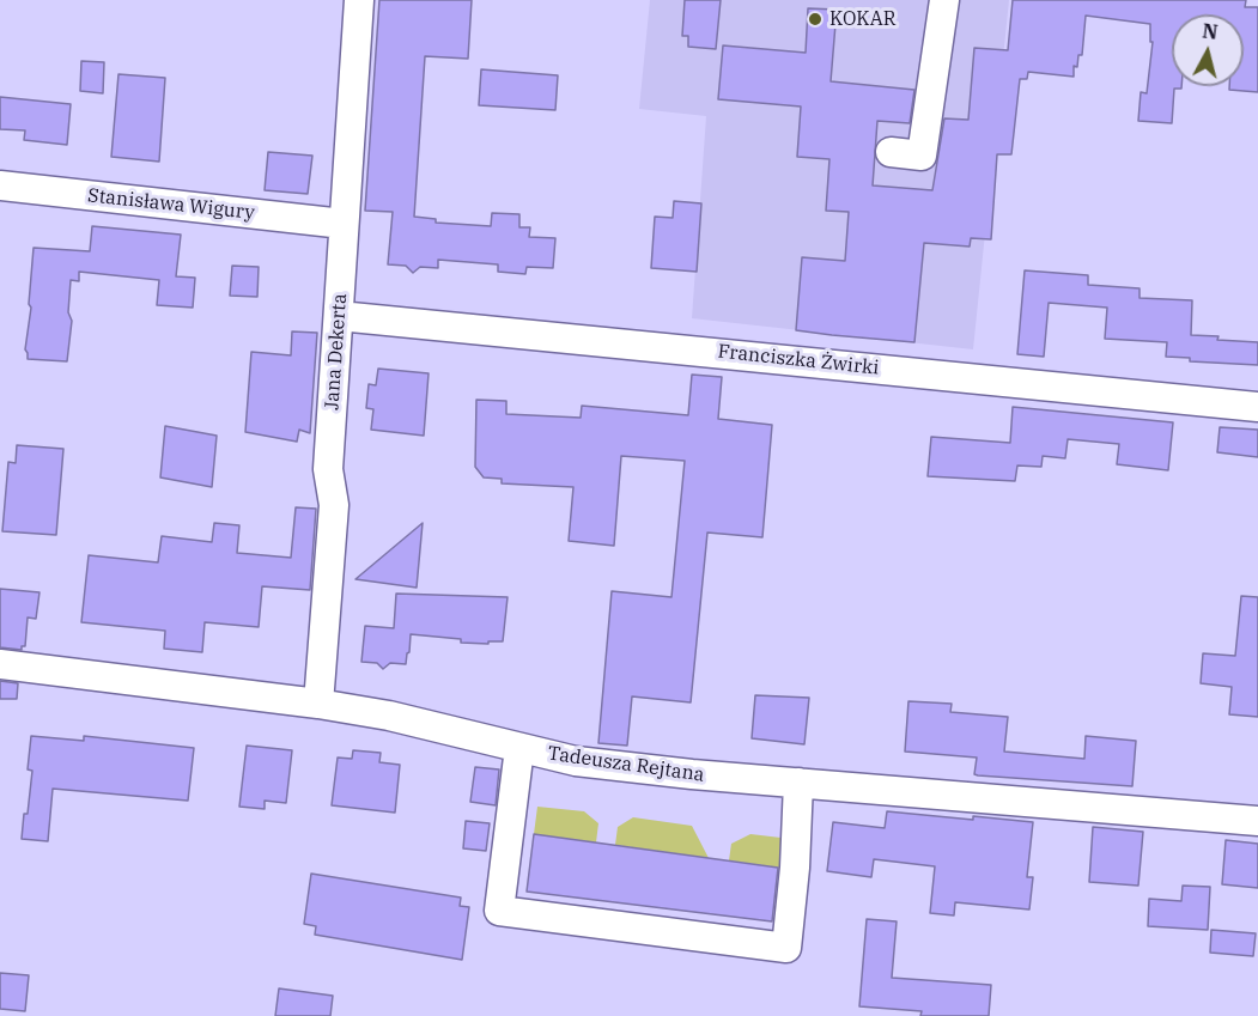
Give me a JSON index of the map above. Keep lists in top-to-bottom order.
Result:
{
  "streets": {
    "street": [
      "Stanisława Wigury",
      "Jana Dekerta",
      "Franciszka Żwirki",
      "Tadeusza Rejtana"
    ]
  },
  "crossings": [
    ["Stanisława Wigury", "Jana Dekerta"],
    ["Jana Dekerta", "Franciszka Żwirki"],
    ["Jana Dekerta", "Tadeusza Rejtana"]
  ],
  "places": ["KOKAR"],
  "north": "top"
}
